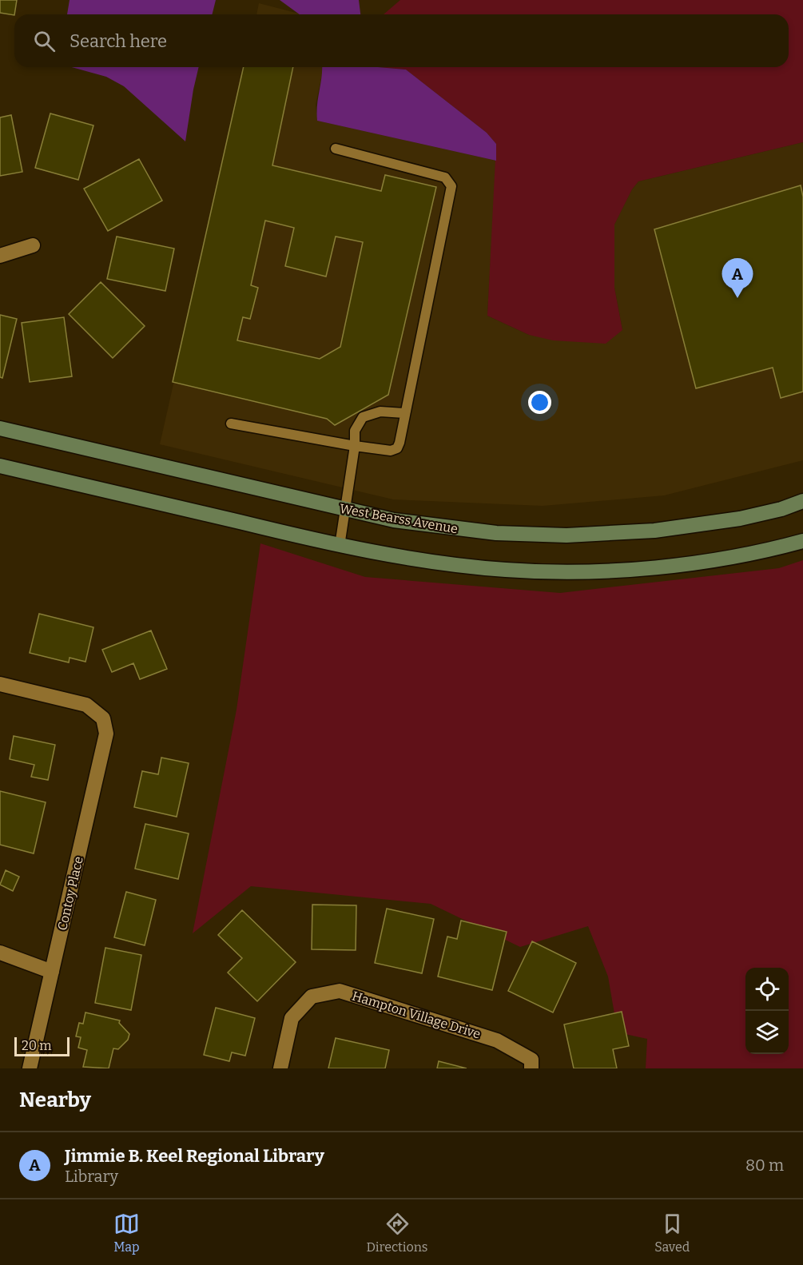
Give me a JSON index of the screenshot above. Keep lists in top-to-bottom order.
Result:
{
  "streets": {
    "main road": ["West Bearss Avenue"],
    "street": ["Contoy Place", "Hampton Village Drive"]
  },
  "scale_bar": "20 m",
  "page": {
    "search": "Search here",
    "pins": "A",
    "scale": "20 m",
    "heading": "Nearby",
    "list": [
      {
        "mark": "A",
        "name": "Jimmie B. Keel Regional Library",
        "note": "Library",
        "value": "80 m"
      }
    ],
    "nav": ["Map", "Directions", "Saved"]
  }
}
